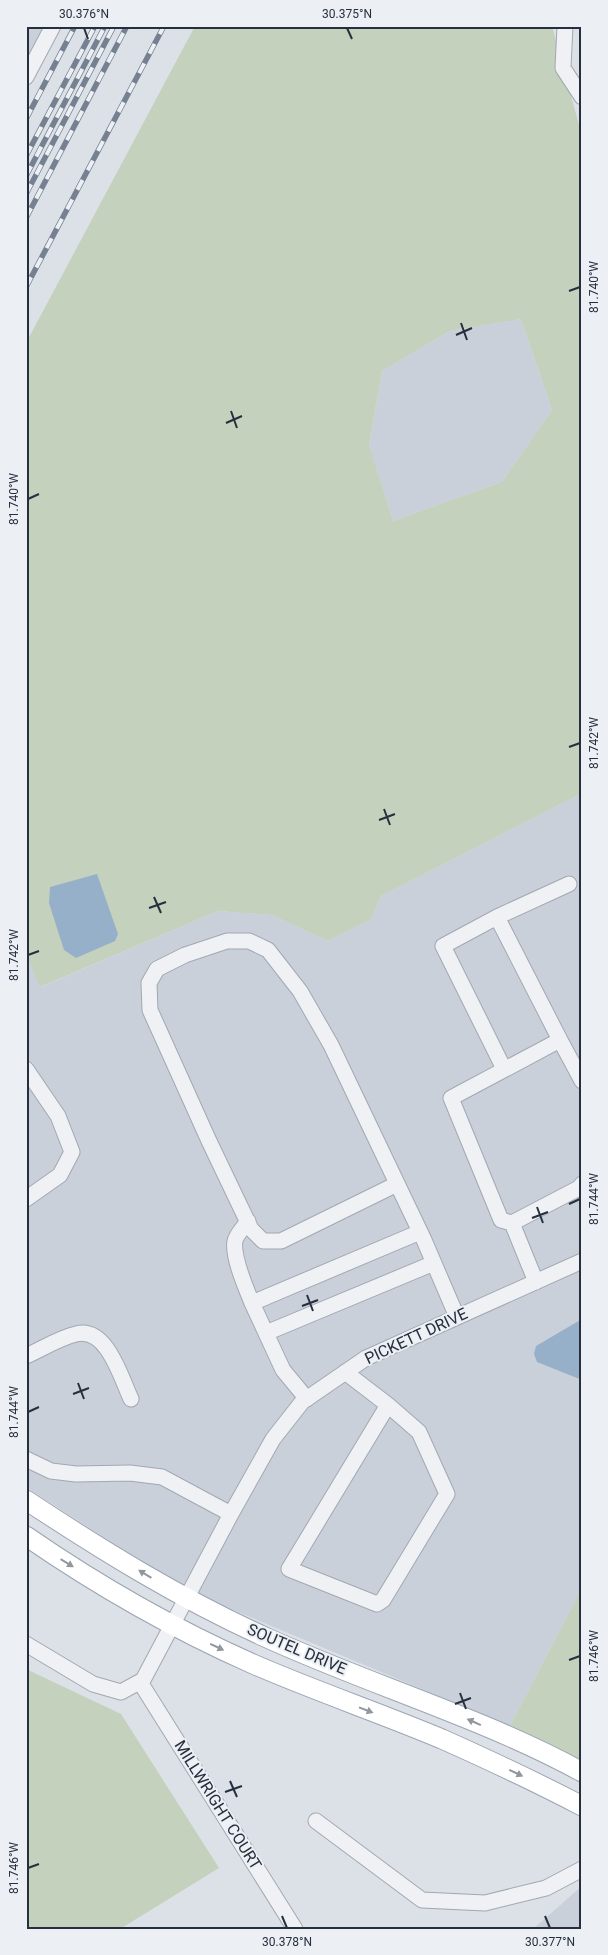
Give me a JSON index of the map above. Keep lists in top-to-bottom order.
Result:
{
  "streets": {
    "main road": ["SOUTEL DRIVE"],
    "street": ["PICKETT DRIVE", "MILLWRIGHT COURT"]
  },
  "crossings": [
    ["PICKETT DRIVE", "SOUTEL DRIVE"],
    ["PICKETT DRIVE", "MILLWRIGHT COURT"]
  ],
  "coordinates": [
    "30.376°N",
    "30.375°N",
    "81.740°W",
    "81.742°W",
    "81.744°W",
    "81.746°W",
    "30.378°N",
    "30.377°N"
  ]
}
